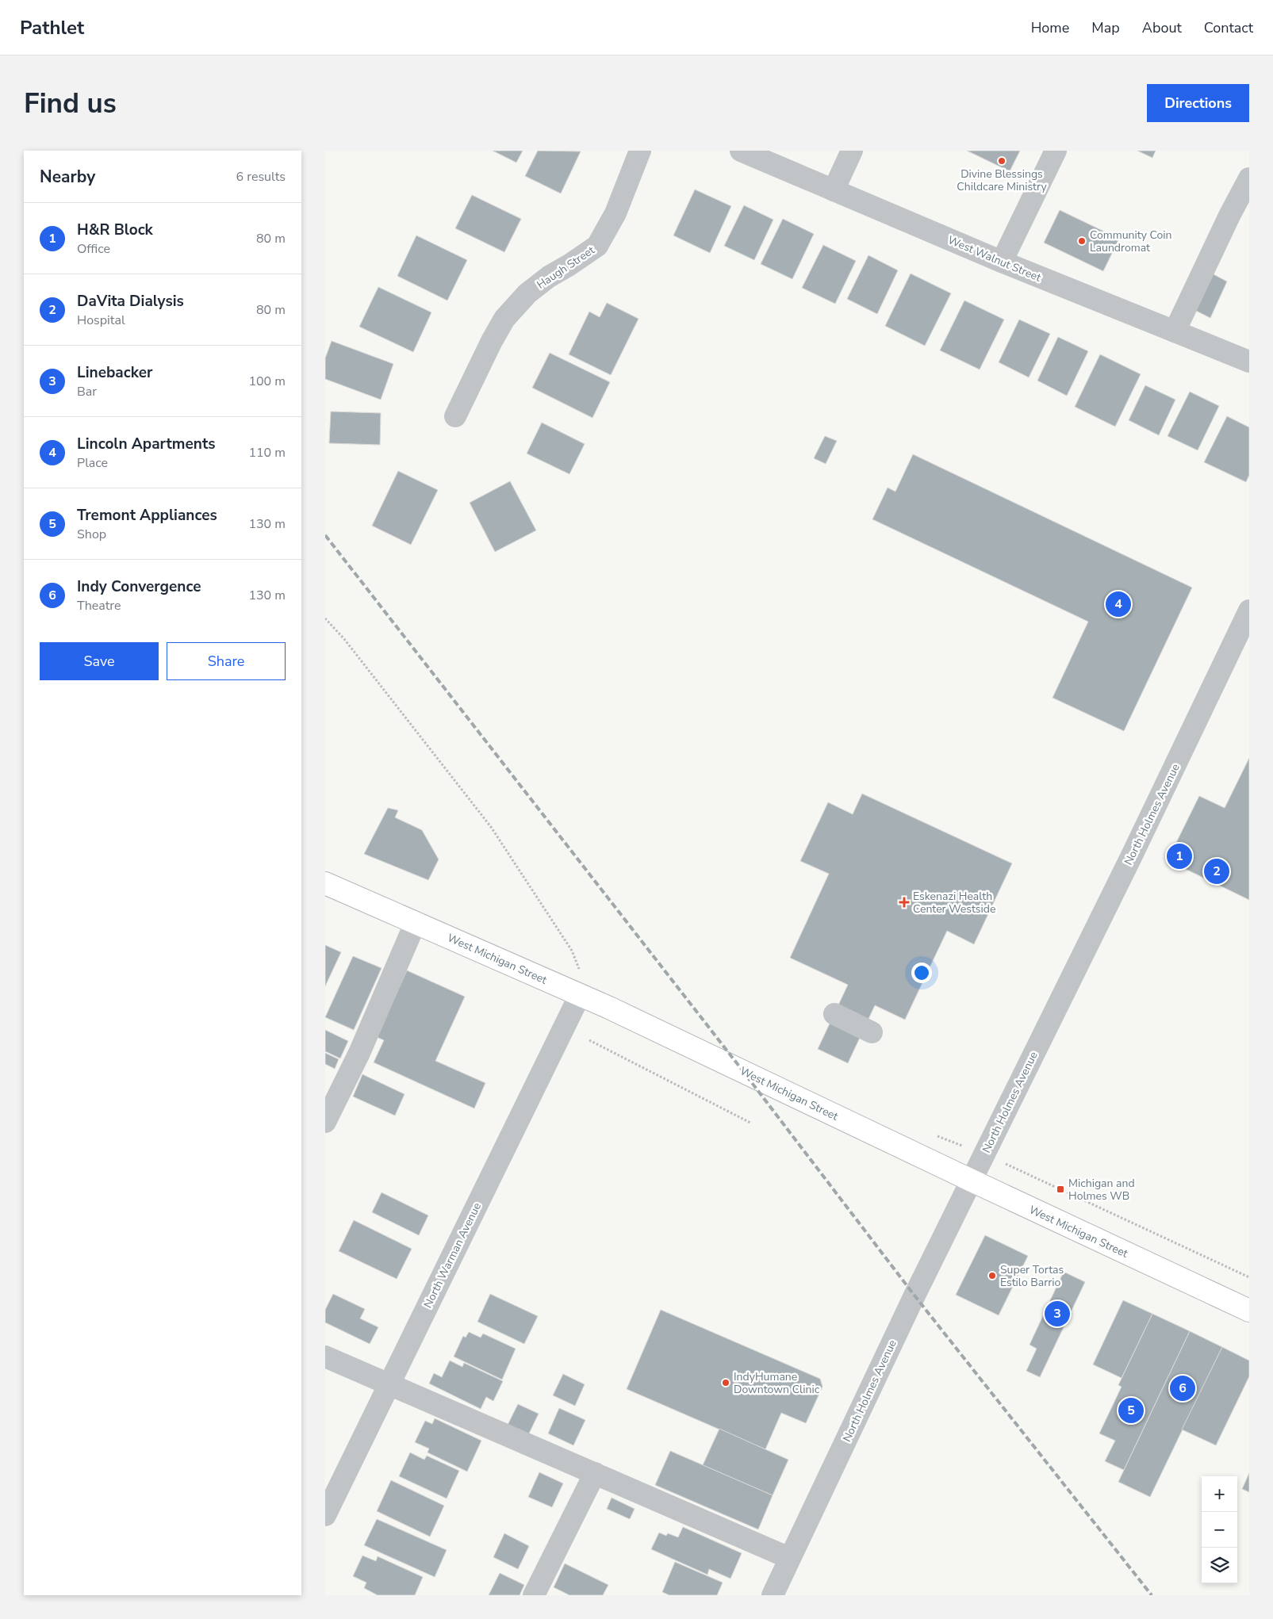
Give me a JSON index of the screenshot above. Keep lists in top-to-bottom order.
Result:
{
  "streets": {
    "main road": ["West Michigan Street"],
    "street": [
      "West Walnut Street",
      "Haugh Street",
      "North Holmes Avenue",
      "North Warman Avenue"
    ]
  },
  "crossings": [
    ["North Holmes Avenue", "West Michigan Street"],
    ["West Michigan Street", "North Warman Avenue"]
  ],
  "places": {
    "other": [
      "Divine Blessings Childcare Ministry",
      "Community Coin Laundromat",
      "Super Tortas Estilo Barrio",
      "IndyHumane Downtown Clinic"
    ],
    "health": ["Eskenazi Health Center Westside"],
    "transit": ["Michigan and Holmes WB"]
  },
  "page": {
    "header": "Pathlet",
    "nav": [
      "Home",
      "Map",
      "About",
      "Contact"
    ],
    "buttons": [
      "Directions",
      ["Save", "Share"]
    ],
    "title": "Find us",
    "heading": ["Nearby", "6 results"],
    "list": [
      {
        "mark": "1",
        "name": "H&R Block",
        "note": "Office",
        "value": "80 m"
      },
      {
        "mark": "2",
        "name": "DaVita Dialysis",
        "note": "Hospital",
        "value": "80 m"
      },
      {
        "mark": "3",
        "name": "Linebacker",
        "note": "Bar",
        "value": "100 m"
      },
      {
        "mark": "4",
        "name": "Lincoln Apartments",
        "note": "Place",
        "value": "110 m"
      },
      {
        "mark": "5",
        "name": "Tremont Appliances",
        "note": "Shop",
        "value": "130 m"
      },
      {
        "mark": "6",
        "name": "Indy Convergence",
        "note": "Theatre",
        "value": "130 m"
      }
    ],
    "pins": [
      "4",
      "1",
      "2",
      "3",
      "6",
      "5"
    ],
    "map_buttons": ["+", "−"]
  }
}
